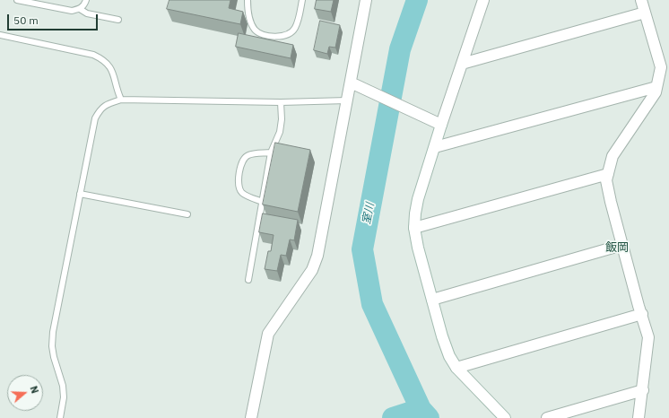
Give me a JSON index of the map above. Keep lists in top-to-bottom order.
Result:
{
  "districts": ["飯岡"],
  "water": ["室川"],
  "scale_bar": "50 m",
  "north": "right"
}
